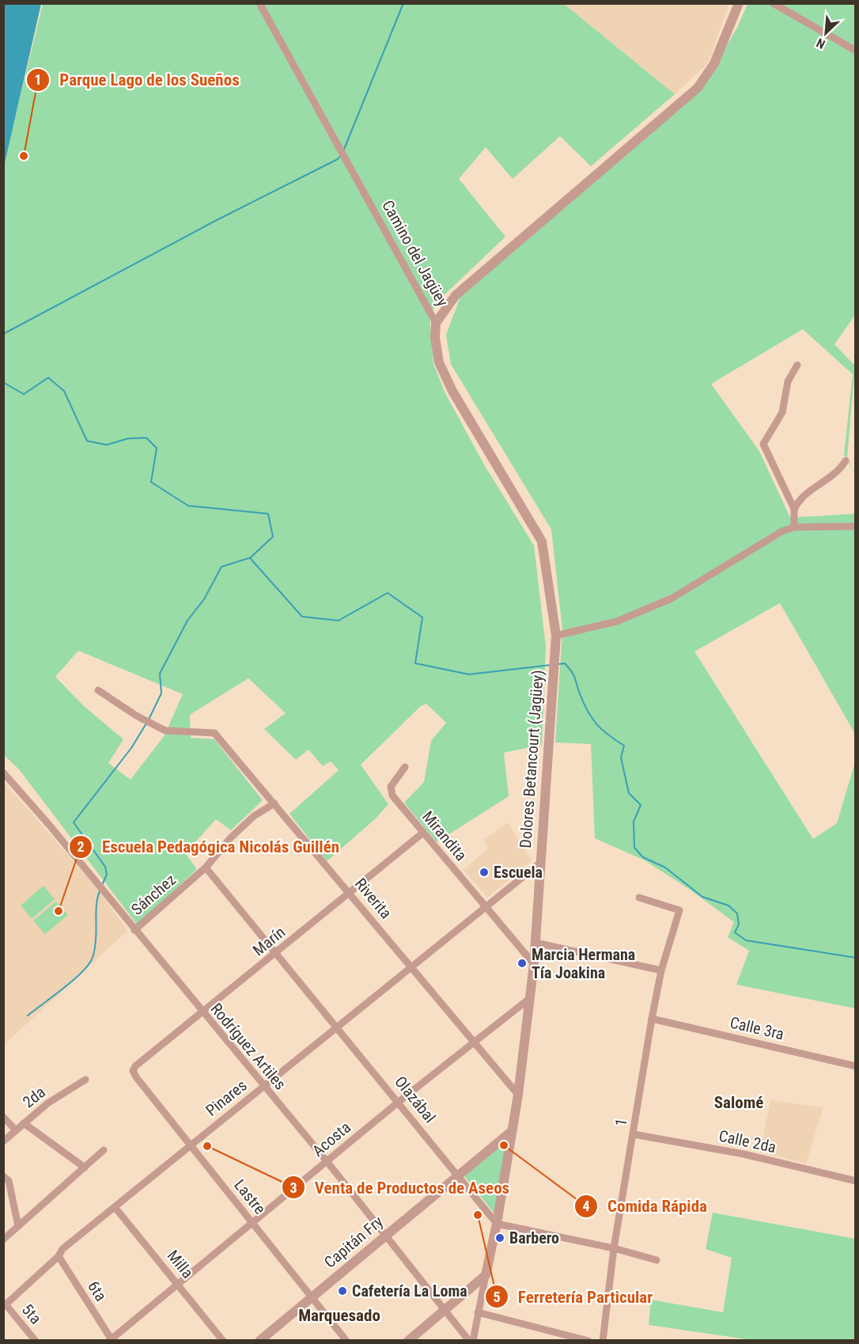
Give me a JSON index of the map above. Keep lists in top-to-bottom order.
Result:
{
  "streets": {
    "street": [
      "Camino del Jagüey",
      "Dolores Betancourt (Jagüey)",
      "Mirandita",
      "Sánchez",
      "Riverita",
      "Marín",
      "Calle 3ra",
      "Rodríguez Artiles",
      "2da",
      "Pinares",
      "Olazábal",
      "1",
      "Acosta",
      "Calle 2da",
      "Lastre",
      "Capitán Fry",
      "Milla",
      "6ta",
      "5ta"
    ]
  },
  "crossings": [
    ["Camino del Jagüey", "Dolores Betancourt (Jagüey)"],
    ["Dolores Betancourt (Jagüey)", "Mirandita"],
    ["Dolores Betancourt (Jagüey)", "Riverita"],
    ["Dolores Betancourt (Jagüey)", "Pinares"],
    ["Dolores Betancourt (Jagüey)", "Olazábal"],
    ["Dolores Betancourt (Jagüey)", "Acosta"],
    ["Dolores Betancourt (Jagüey)", "Capitán Fry"],
    ["Mirandita", "Marín"],
    ["Mirandita", "Pinares"],
    ["Sánchez", "Riverita"],
    ["Sánchez", "Rodríguez Artiles"],
    ["Sánchez", "Olazábal"],
    ["Riverita", "Marín"],
    ["Riverita", "Pinares"],
    ["Riverita", "Acosta"],
    ["Marín", "Rodríguez Artiles"],
    ["Marín", "Olazábal"],
    ["Marín", "Lastre"],
    ["Calle 3ra", "1"],
    ["Rodríguez Artiles", "Pinares"],
    ["Rodríguez Artiles", "Acosta"],
    ["Rodríguez Artiles", "Capitán Fry"],
    ["Pinares", "Olazábal"],
    ["Pinares", "Lastre"],
    ["Pinares", "Milla"],
    ["Pinares", "6ta"],
    ["Pinares", "5ta"],
    ["Olazábal", "Acosta"],
    ["Olazábal", "Capitán Fry"],
    ["1", "Calle 2da"],
    ["Acosta", "Lastre"],
    ["Acosta", "Milla"],
    ["Acosta", "6ta"],
    ["Lastre", "Capitán Fry"]
  ],
  "districts": ["Salomé", "Marquesado"],
  "places": [
    "Parque Lago de los Sueños",
    "Escuela",
    "Escuela Pedagógica Nicolás Guillén",
    "Marcia Hermana Tía Joakina",
    "Comida Rápida",
    "Venta de Productos de Aseos",
    "Ferretería Particular",
    "Barbero",
    "Cafetería La Loma"
  ],
  "north": "bottom left"
}
